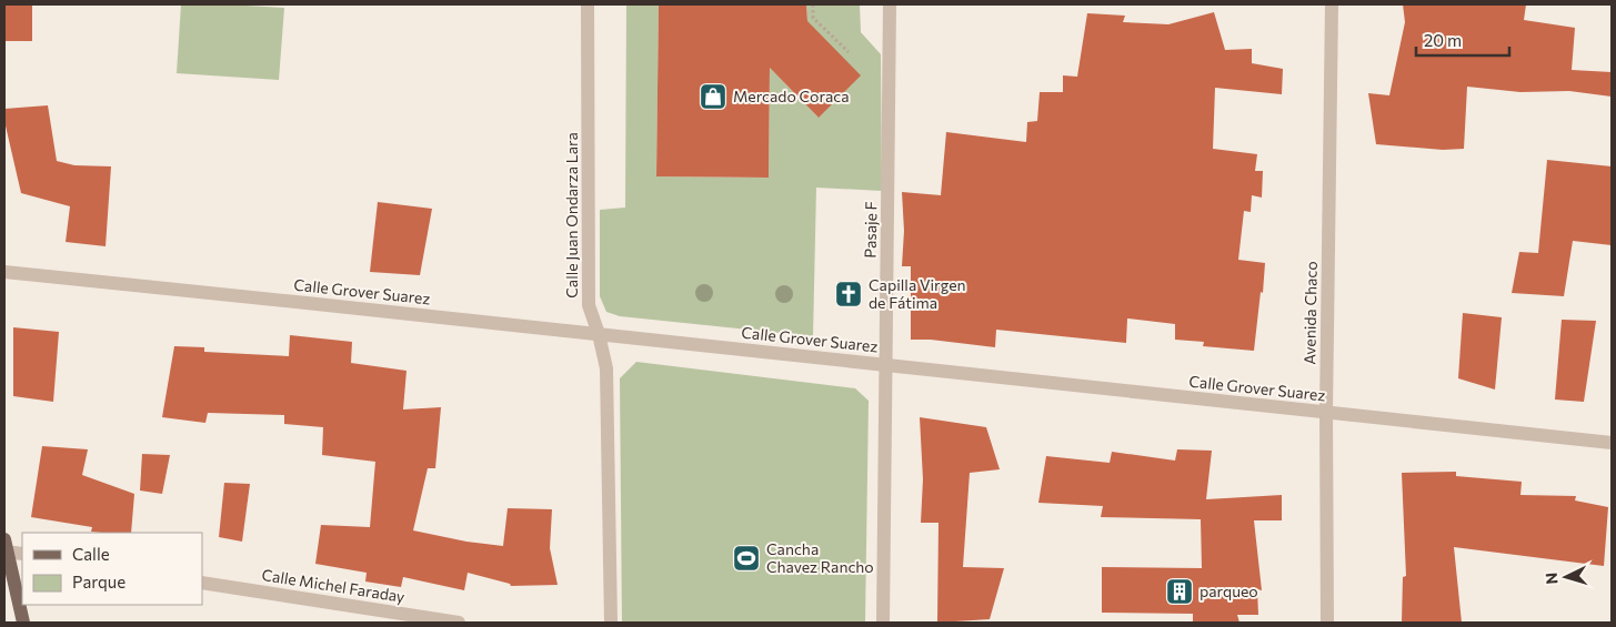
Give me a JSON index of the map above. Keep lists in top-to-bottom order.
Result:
{
  "streets": {
    "street": [
      "Calle Juan Ondarza Lara",
      "Pasaje F",
      "Calle Grover Suarez",
      "Avenida Chaco",
      "Calle Michel Faraday"
    ]
  },
  "crossings": [
    ["Calle Juan Ondarza Lara", "Calle Grover Suarez"],
    ["Pasaje F", "Calle Grover Suarez"],
    ["Calle Grover Suarez", "Avenida Chaco"]
  ],
  "places": {
    "shop": ["Mercado Coraca"],
    "church": ["Capilla Virgen de Fátima"],
    "sports": ["Cancha Chavez Rancho"],
    "building": ["parqueo"]
  },
  "legend": ["Calle", "Parque"],
  "scale_bar": "20 m",
  "north": "left"
}
